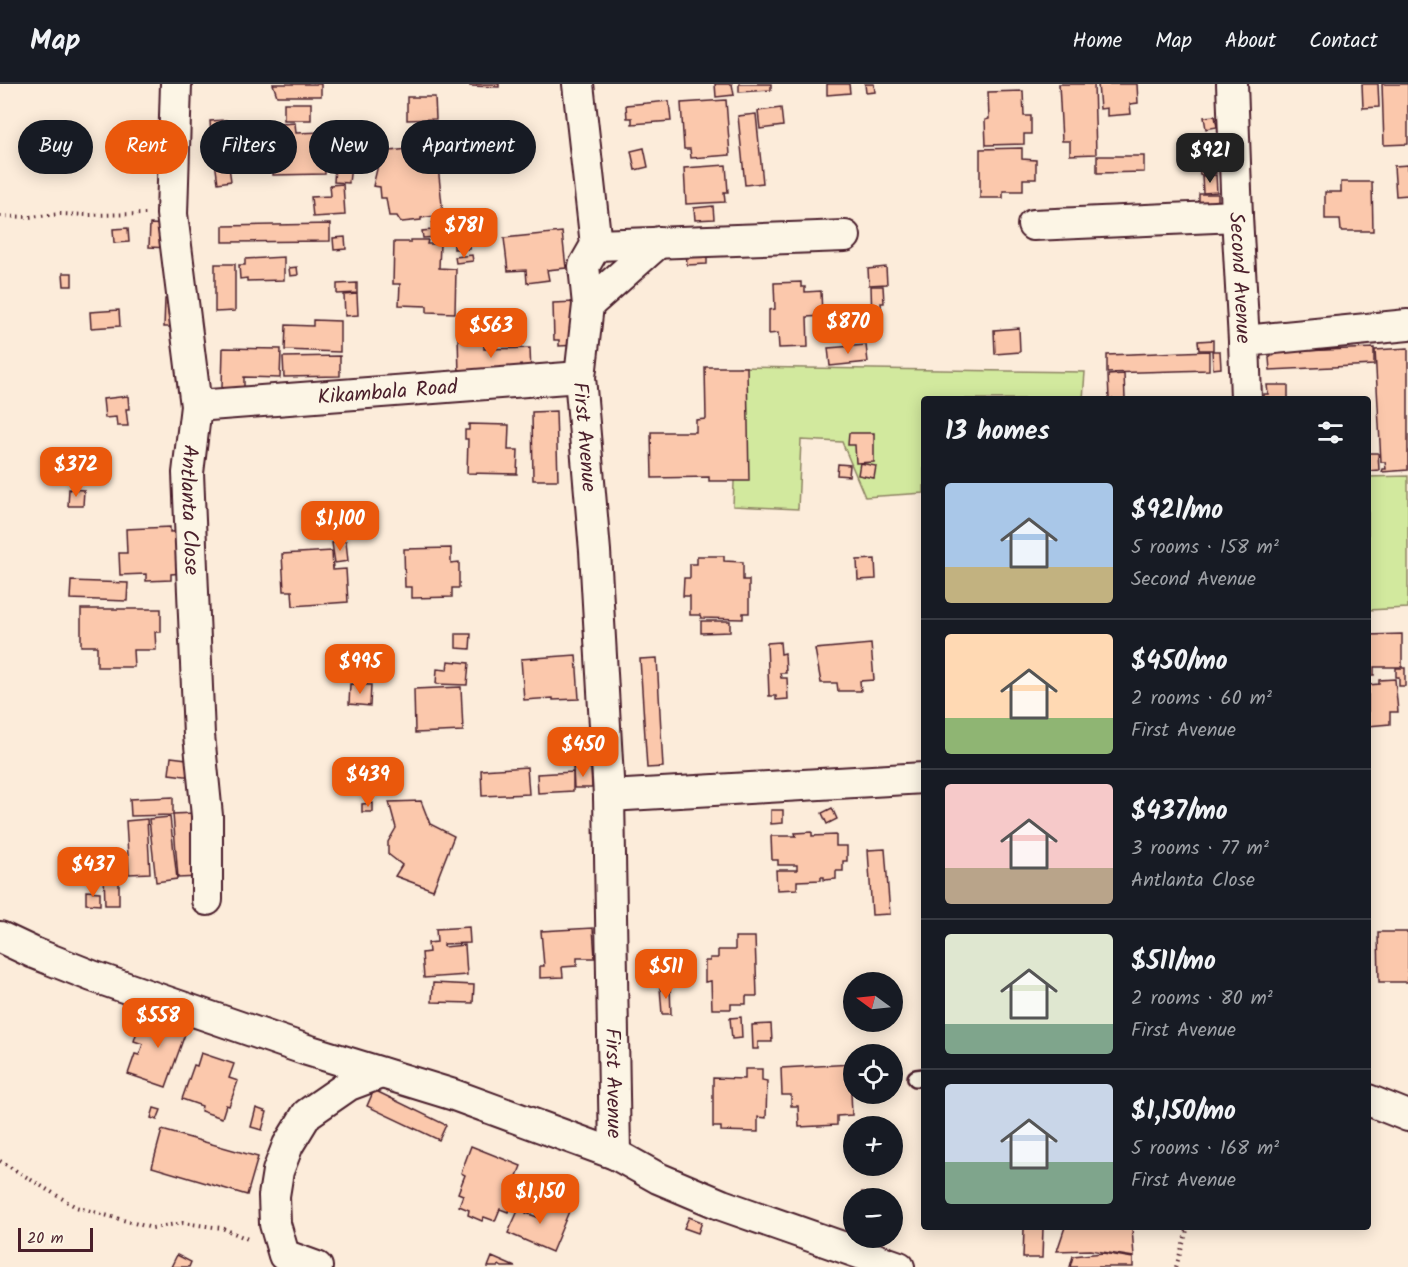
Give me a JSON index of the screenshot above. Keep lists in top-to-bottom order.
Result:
{
  "streets": {
    "street": [
      "Second Avenue",
      "Kikambala Road",
      "First Avenue",
      "Antlanta Close"
    ]
  },
  "crossings": [
    ["Kikambala Road", "First Avenue"],
    ["Kikambala Road", "Antlanta Close"]
  ],
  "scale_bar": "20 m",
  "north": "left",
  "page": {
    "header": "Map",
    "nav": [
      "Home",
      "Map",
      "About",
      "Contact"
    ],
    "chip": [
      "Buy",
      "Rent",
      "Filters",
      "New",
      "Apartment"
    ],
    "price": [
      "$921",
      "$781",
      "$870",
      "$563",
      "$372",
      "$1,100",
      "$995",
      "$450",
      "$439",
      "$437",
      "$511",
      "$558",
      "$1,150"
    ],
    "heading": "13 homes",
    "list": [
      {
        "name": "$921/mo",
        "note": "5 rooms · 158 m² · Second Avenue"
      },
      {
        "name": "$450/mo",
        "note": "2 rooms · 60 m² · First Avenue"
      },
      {
        "name": "$437/mo",
        "note": "3 rooms · 77 m² · Antlanta Close"
      },
      {
        "name": "$511/mo",
        "note": "2 rooms · 80 m² · First Avenue"
      },
      {
        "name": "$1,150/mo",
        "note": "5 rooms · 168 m² · First Avenue"
      }
    ],
    "map_buttons": ["+", "−"],
    "scale": "20 m"
  }
}
